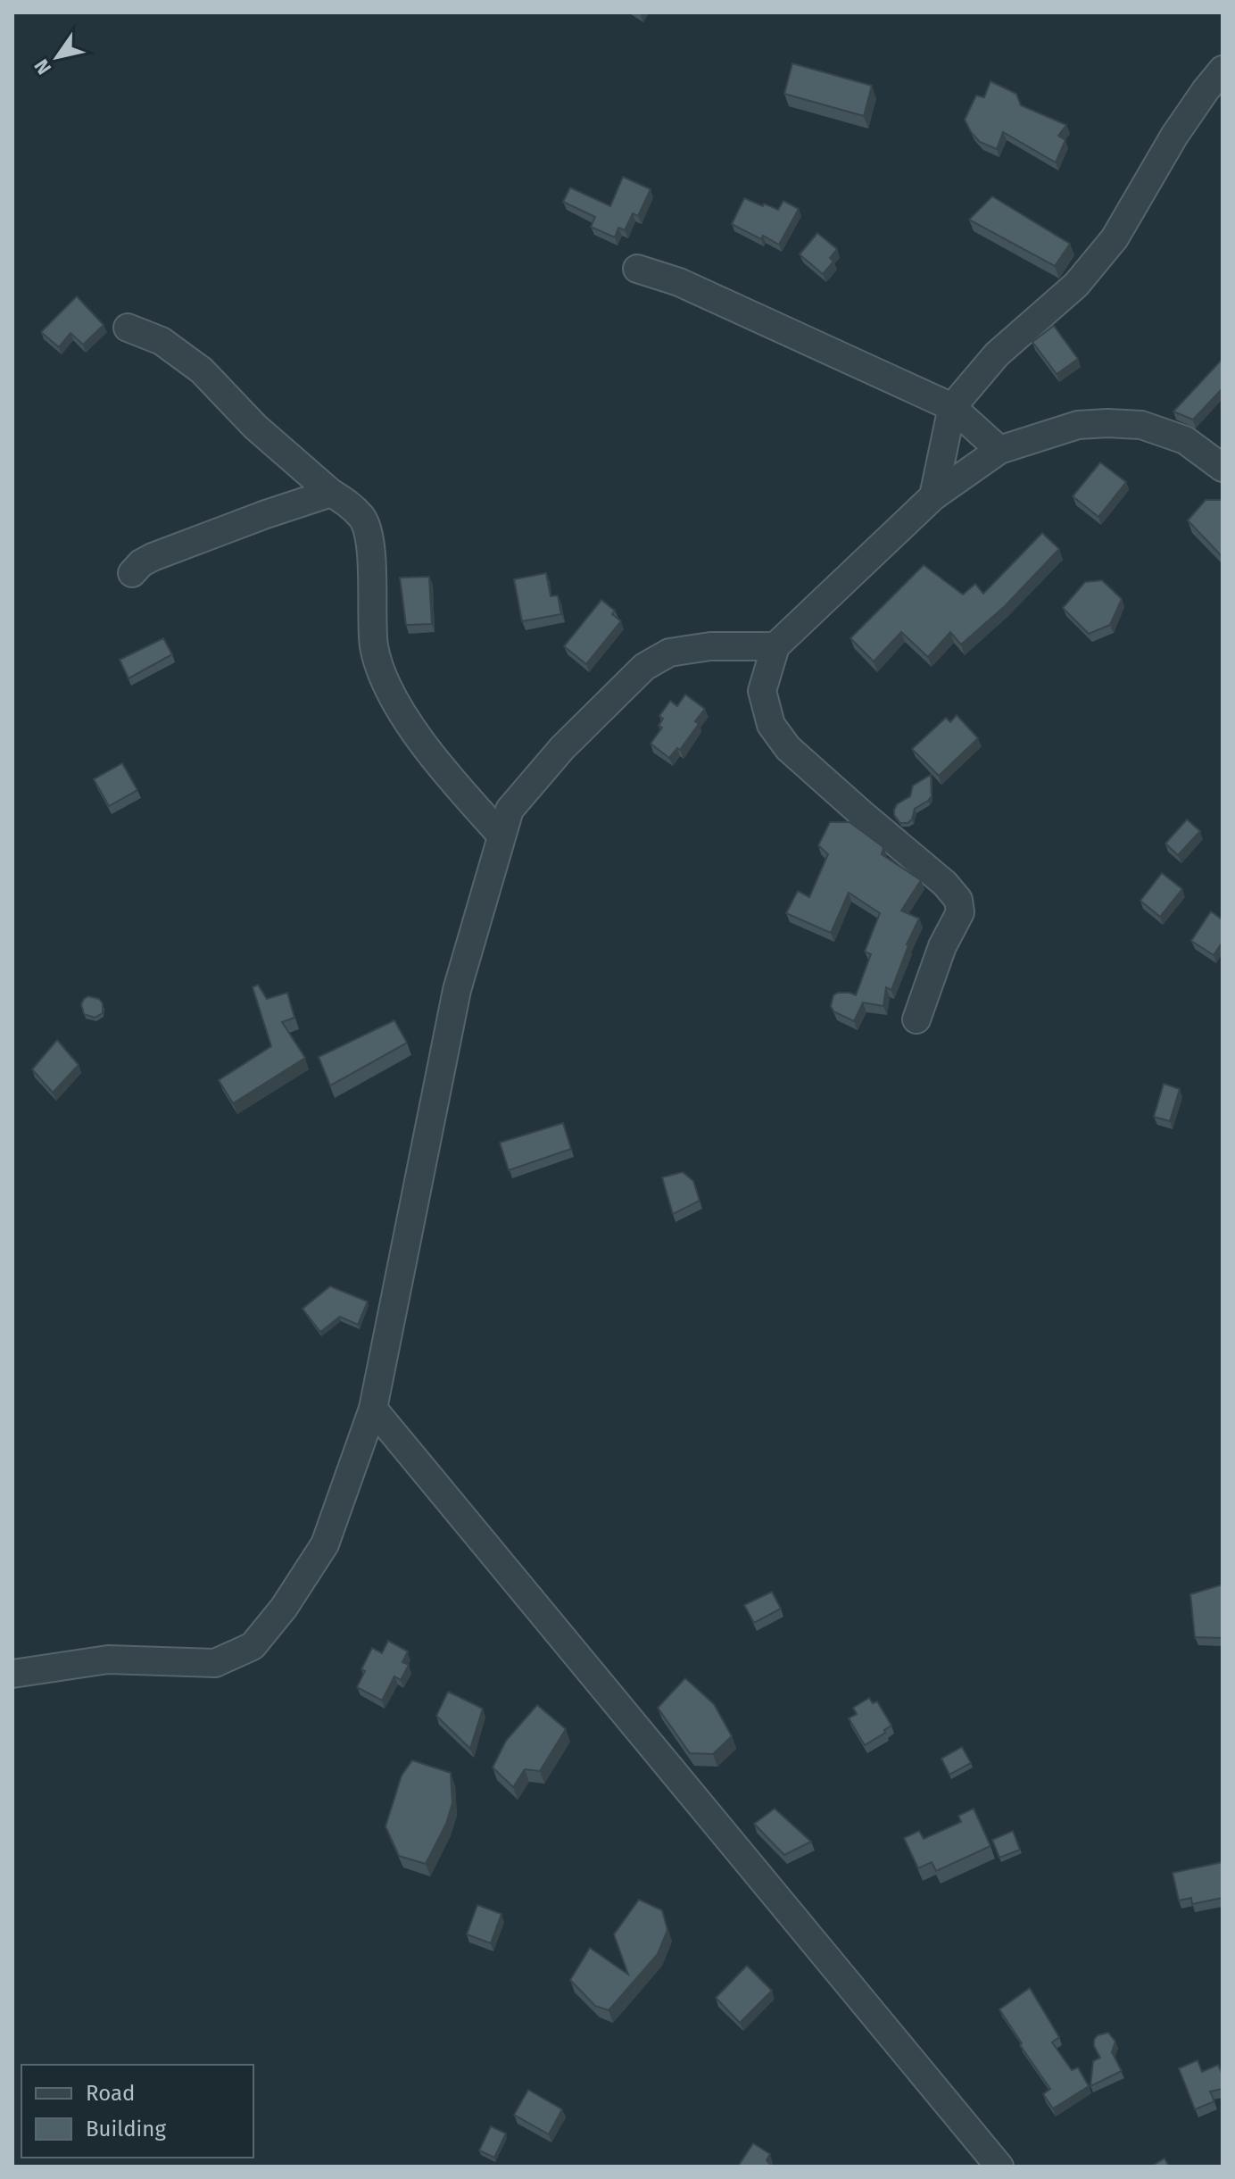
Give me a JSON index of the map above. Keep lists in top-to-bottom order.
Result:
{
  "legend": ["Road", "Building"],
  "north": "bottom left"
}
